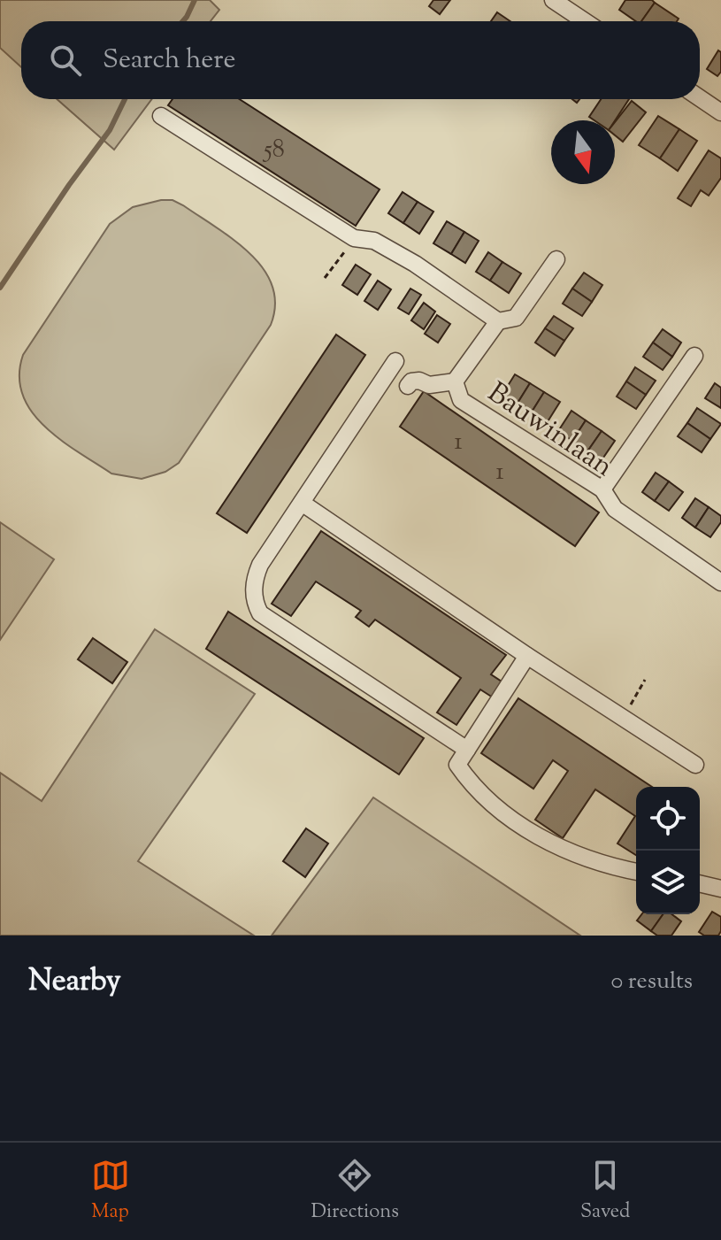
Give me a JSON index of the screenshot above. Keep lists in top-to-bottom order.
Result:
{
  "streets": {
    "street": ["Bauwinlaan"]
  },
  "house_numbers": ["58", "1", "1"],
  "north": "bottom",
  "page": {
    "search": "Search here",
    "heading": ["Nearby", "0 results"],
    "nav": ["Map", "Directions", "Saved"]
  }
}
